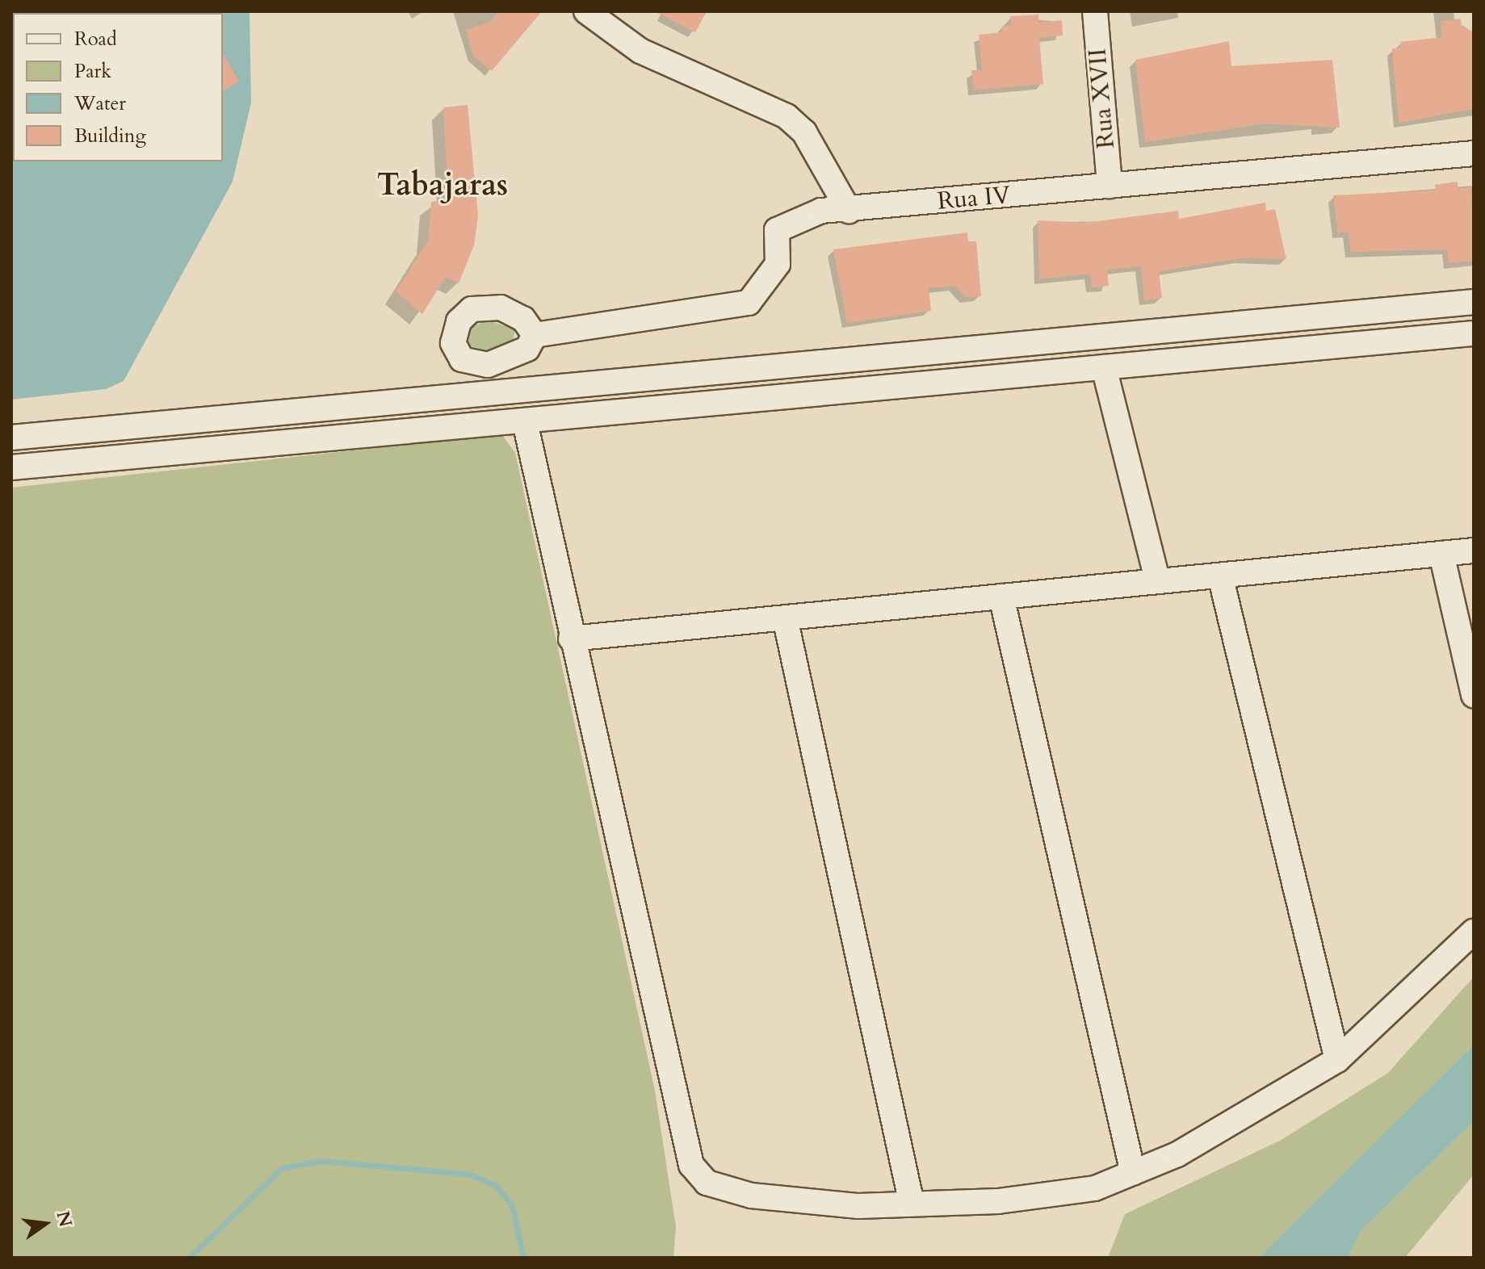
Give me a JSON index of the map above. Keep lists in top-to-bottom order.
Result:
{
  "streets": {
    "street": ["Rua XVII", "Rua IV"]
  },
  "crossings": [
    ["Rua XVII", "Rua IV"]
  ],
  "districts": ["Tabajaras"],
  "legend": [
    "Road",
    "Park",
    "Water",
    "Building"
  ],
  "north": "right"
}
